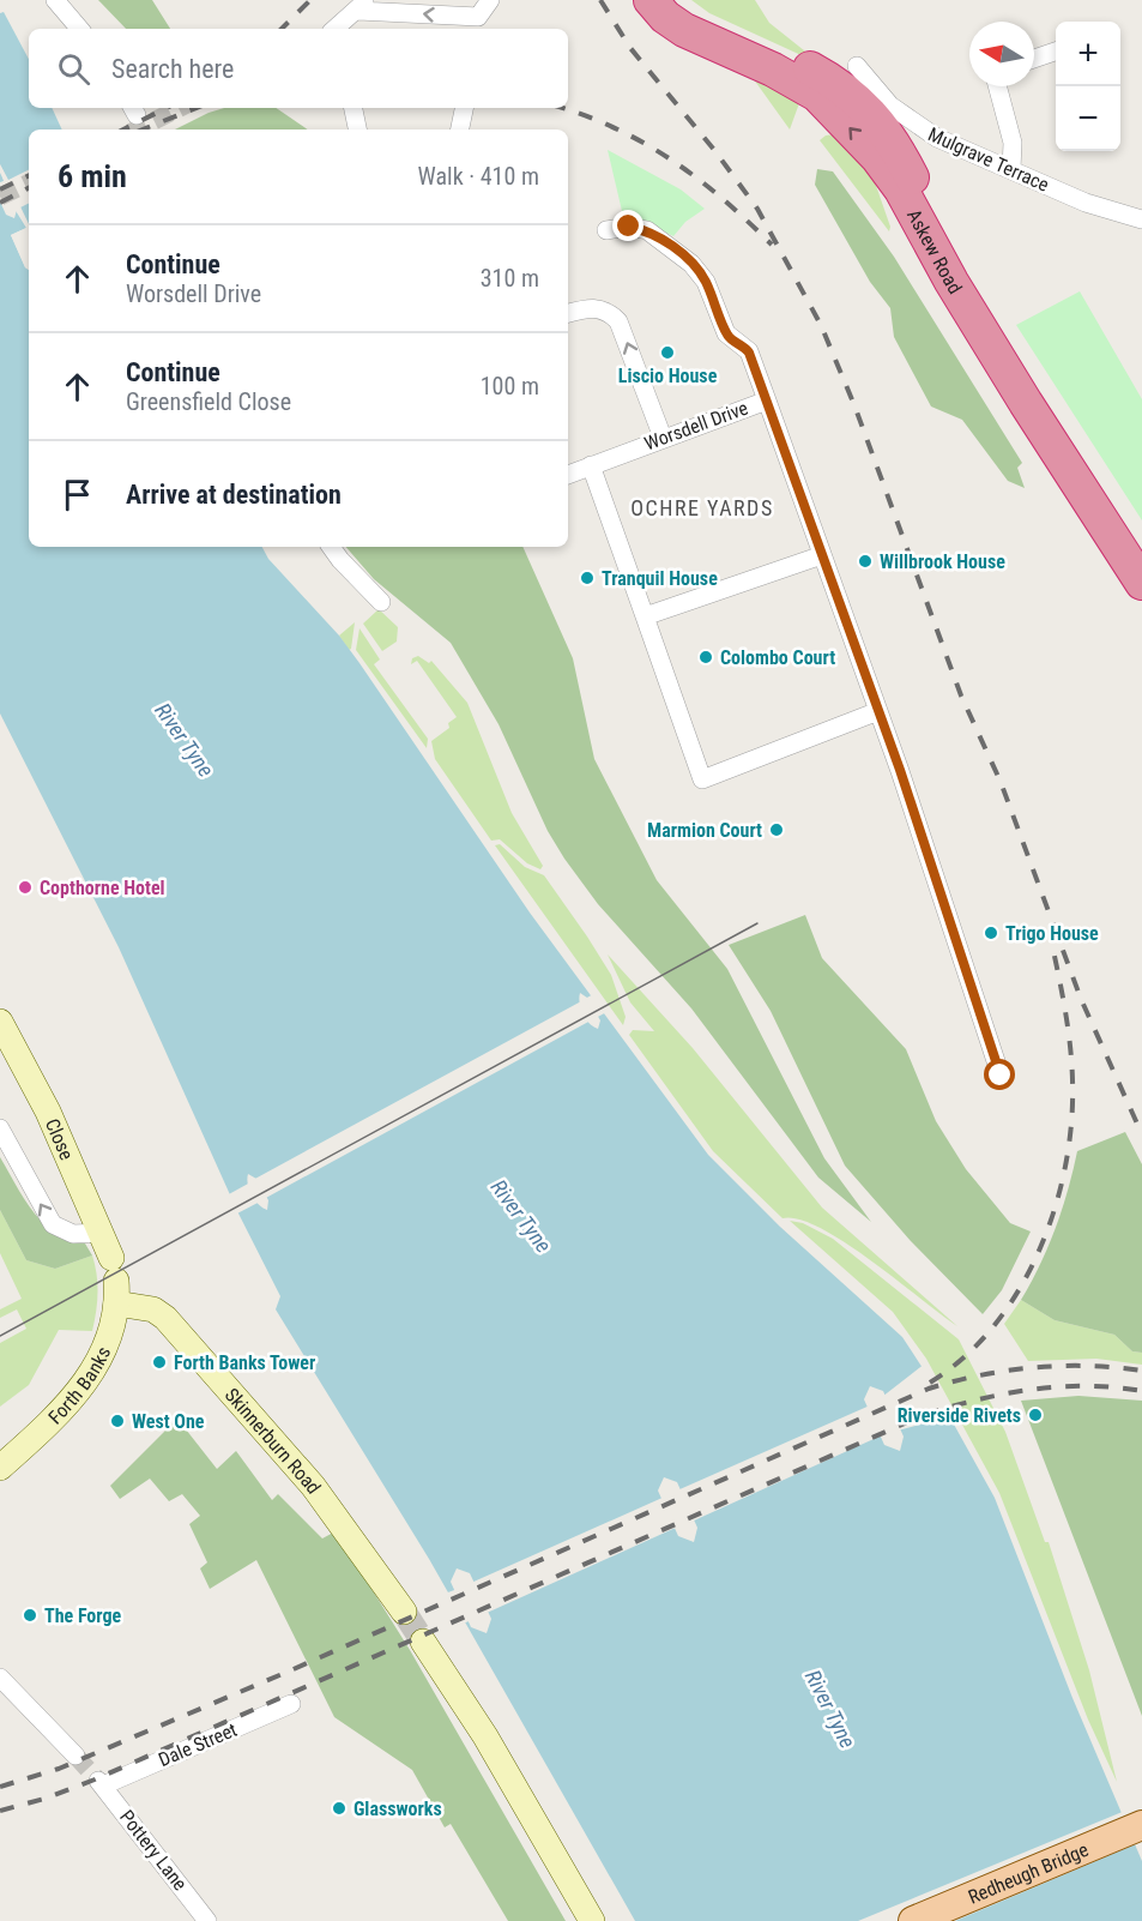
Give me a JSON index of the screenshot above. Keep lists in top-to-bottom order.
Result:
{
  "streets": {
    "highway": ["Askew Road"],
    "main road": ["Redheugh Bridge"],
    "street": [
      "Mulgrave Terrace",
      "Worsdell Drive",
      "Close",
      "Forth Banks",
      "Skinnerburn Road",
      "Dale Street",
      "Pottery Lane"
    ]
  },
  "crossings": [
    ["Close", "Forth Banks"],
    ["Close", "Skinnerburn Road"],
    ["Forth Banks", "Skinnerburn Road"],
    ["Dale Street", "Pottery Lane"]
  ],
  "districts": ["OCHRE YARDS"],
  "water": ["River Tyne"],
  "places": [
    "Liscio House",
    "Willbrook House",
    "Tranquil House",
    "Colombo Court",
    "Marmion Court",
    "Copthorne Hotel",
    "Trigo House",
    "Forth Banks Tower",
    "Riverside Rivets",
    "West One",
    "The Forge",
    "Glassworks"
  ],
  "north": "left",
  "page": {
    "map_buttons": ["+", "−"],
    "search": "Search here",
    "heading": ["6 min", "Walk · 410 m"],
    "list": [
      ["Continue", "Worsdell Drive", "310 m"],
      ["Continue", "Greensfield Close", "100 m"],
      "Arrive at destination"
    ]
  }
}
